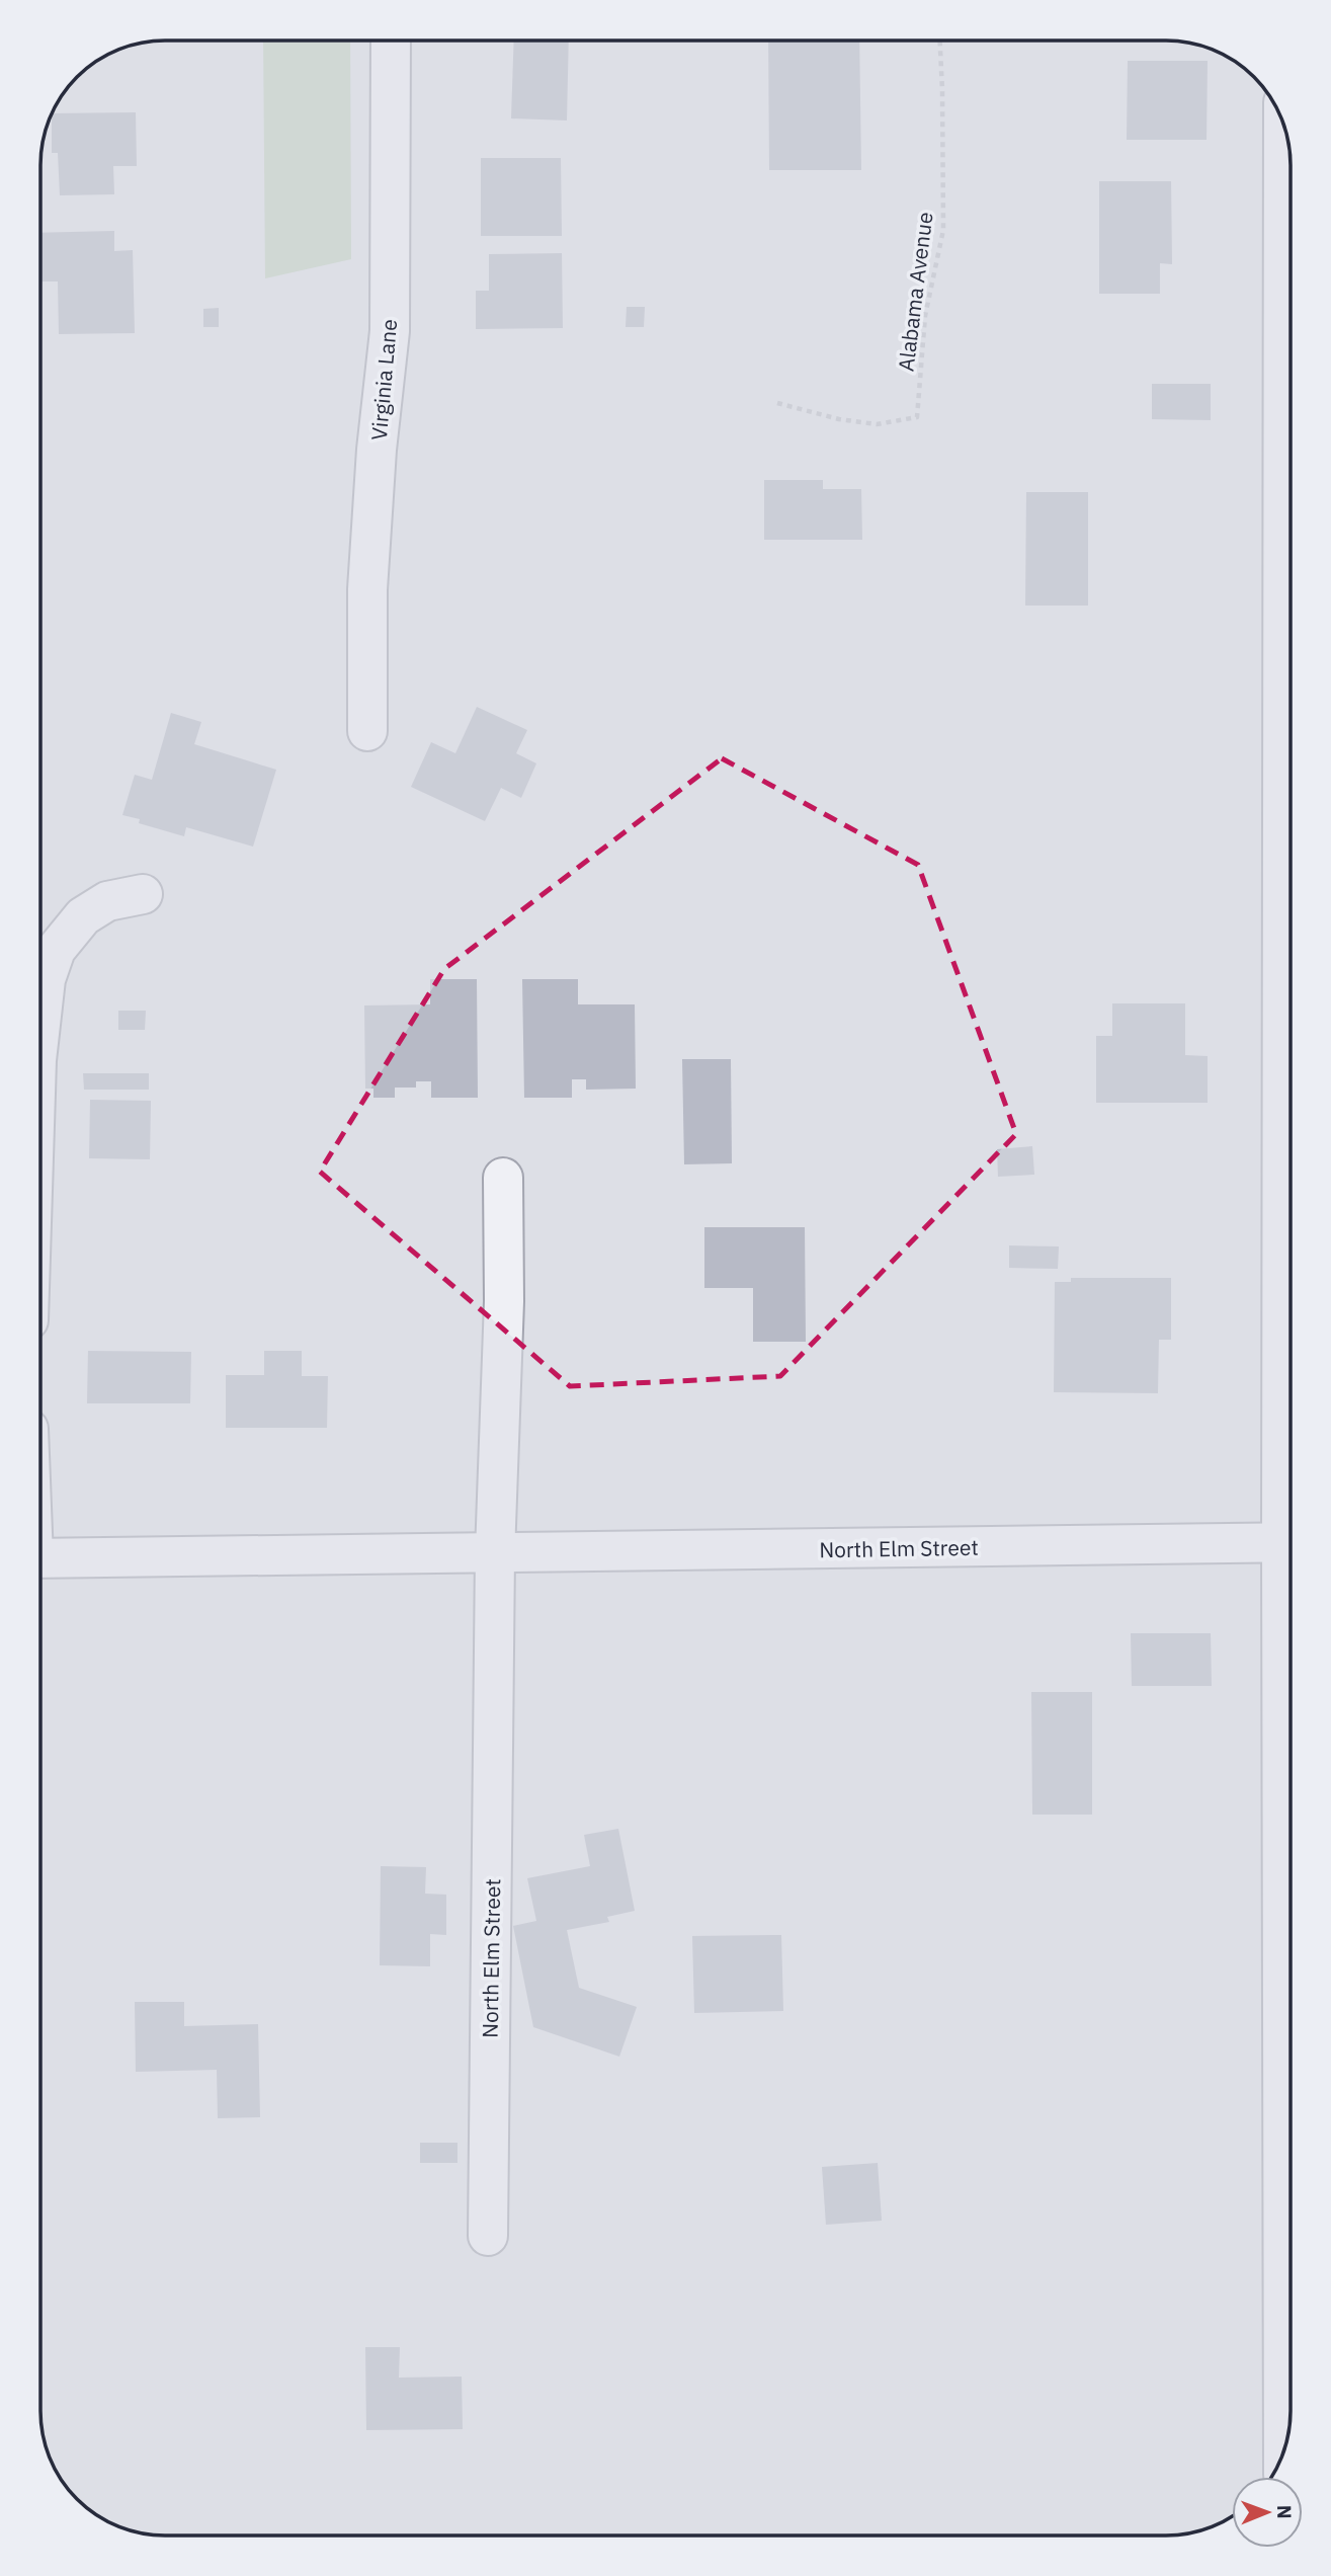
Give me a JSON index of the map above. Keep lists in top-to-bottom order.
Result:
{
  "streets": {
    "street": ["Virginia Lane", "North Elm Street"],
    "path": ["Alabama Avenue"]
  },
  "north": "right"
}
